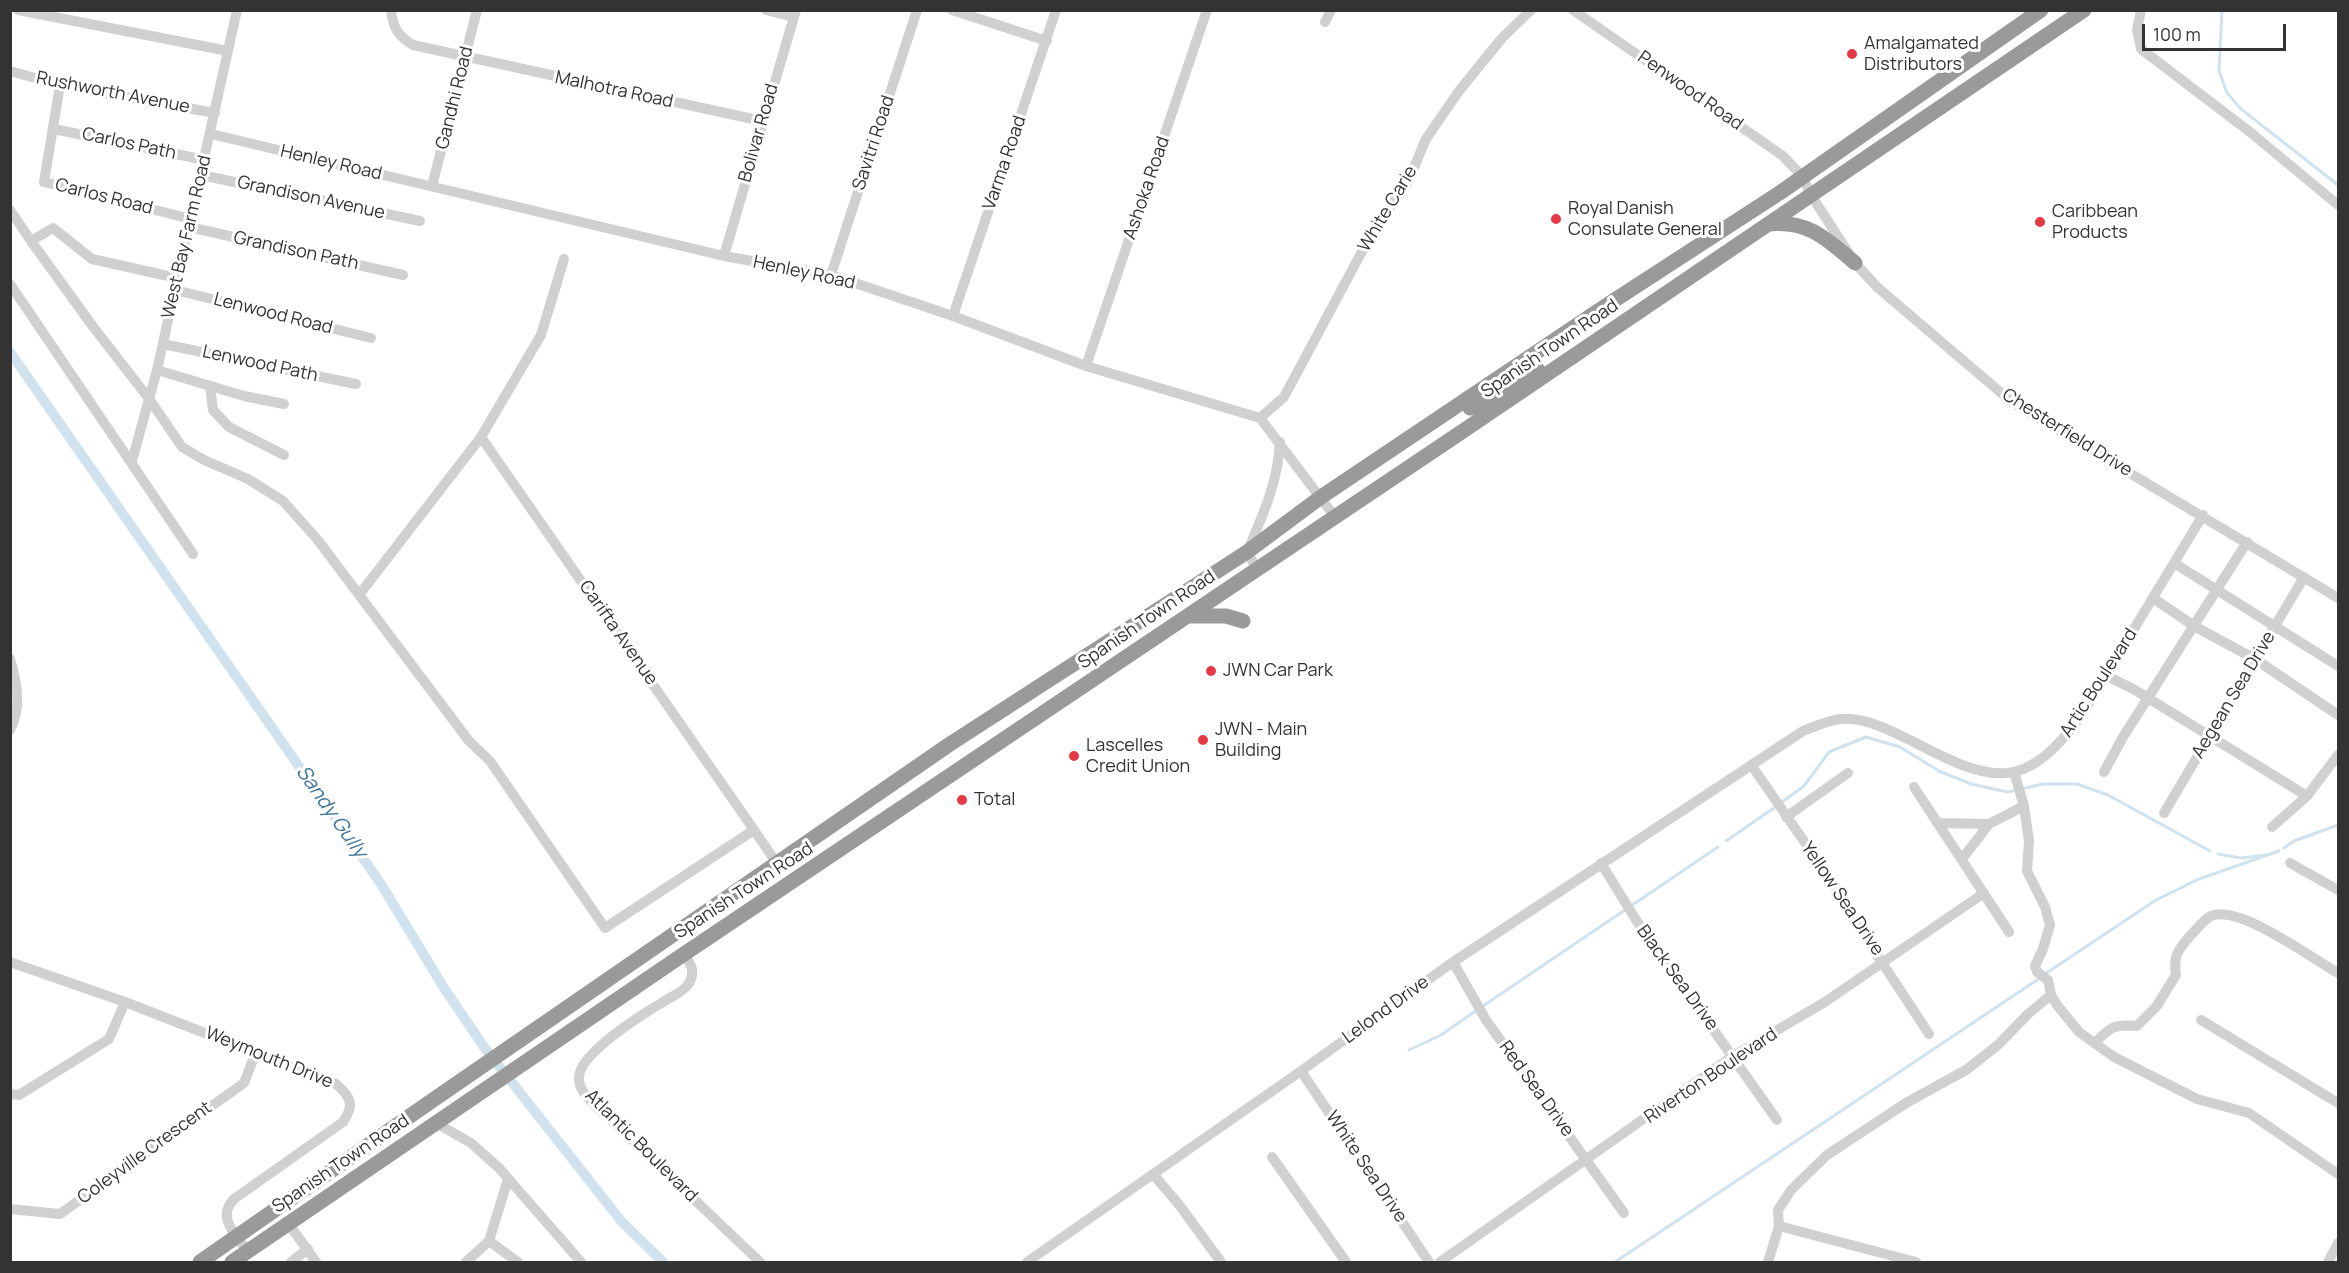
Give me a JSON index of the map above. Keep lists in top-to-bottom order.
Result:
{
  "streets": {
    "highway": ["Spanish Town Road"],
    "street": [
      "Malhotra Road",
      "Penwood Road",
      "Rushworth Avenue",
      "Gandhi Road",
      "Bolivar Road",
      "Savitri Road",
      "Carlos Path",
      "Henley Road",
      "Varma Road",
      "Ashoka Road",
      "Carlos Road",
      "Grandison Avenue",
      "White Carie",
      "West Bay Farm Road",
      "Grandison Path",
      "Lenwood Road",
      "Lenwood Path",
      "Chesterfield Drive",
      "Carifta Avenue",
      "Artic Boulevard",
      "Aegean Sea Drive",
      "Yellow Sea Drive",
      "Black Sea Drive",
      "Lelond Drive",
      "Weymouth Drive",
      "Riverton Boulevard",
      "Red Sea Drive",
      "Atlantic Boulevard",
      "Coleyville Crescent",
      "White Sea Drive"
    ]
  },
  "crossings": [
    ["Malhotra Road", "Gandhi Road"],
    ["Malhotra Road", "Bolivar Road"],
    ["Penwood Road", "Spanish Town Road"],
    ["Penwood Road", "Chesterfield Drive"],
    ["Rushworth Avenue", "Carlos Road"],
    ["Rushworth Avenue", "West Bay Farm Road"],
    ["Gandhi Road", "Henley Road"],
    ["Bolivar Road", "Henley Road"],
    ["Savitri Road", "Henley Road"],
    ["Carlos Path", "Carlos Road"],
    ["Carlos Path", "West Bay Farm Road"],
    ["Henley Road", "Varma Road"],
    ["Henley Road", "Ashoka Road"],
    ["Henley Road", "White Carie"],
    ["Henley Road", "West Bay Farm Road"],
    ["Carlos Road", "West Bay Farm Road"],
    ["Carlos Road", "Grandison Path"],
    ["Grandison Avenue", "West Bay Farm Road"],
    ["West Bay Farm Road", "Grandison Path"],
    ["West Bay Farm Road", "Lenwood Road"],
    ["West Bay Farm Road", "Lenwood Path"],
    ["Spanish Town Road", "Chesterfield Drive"],
    ["Spanish Town Road", "Carifta Avenue"],
    ["Spanish Town Road", "Weymouth Drive"],
    ["Spanish Town Road", "Atlantic Boulevard"],
    ["Chesterfield Drive", "Artic Boulevard"],
    ["Chesterfield Drive", "Aegean Sea Drive"],
    ["Artic Boulevard", "Yellow Sea Drive"],
    ["Artic Boulevard", "Lelond Drive"],
    ["Yellow Sea Drive", "Lelond Drive"],
    ["Yellow Sea Drive", "Riverton Boulevard"],
    ["Black Sea Drive", "Lelond Drive"],
    ["Black Sea Drive", "Riverton Boulevard"],
    ["Lelond Drive", "Red Sea Drive"],
    ["Lelond Drive", "White Sea Drive"],
    ["Weymouth Drive", "Coleyville Crescent"],
    ["Riverton Boulevard", "Red Sea Drive"]
  ],
  "water": ["Sandy Gully"],
  "places": [
    "Amalgamated Distributors",
    "Royal Danish Consulate General",
    "Caribbean Products",
    "JWN Car Park",
    "JWN - Main Building",
    "Lascelles Credit Union",
    "Total"
  ],
  "scale_bar": "100 m"
}
